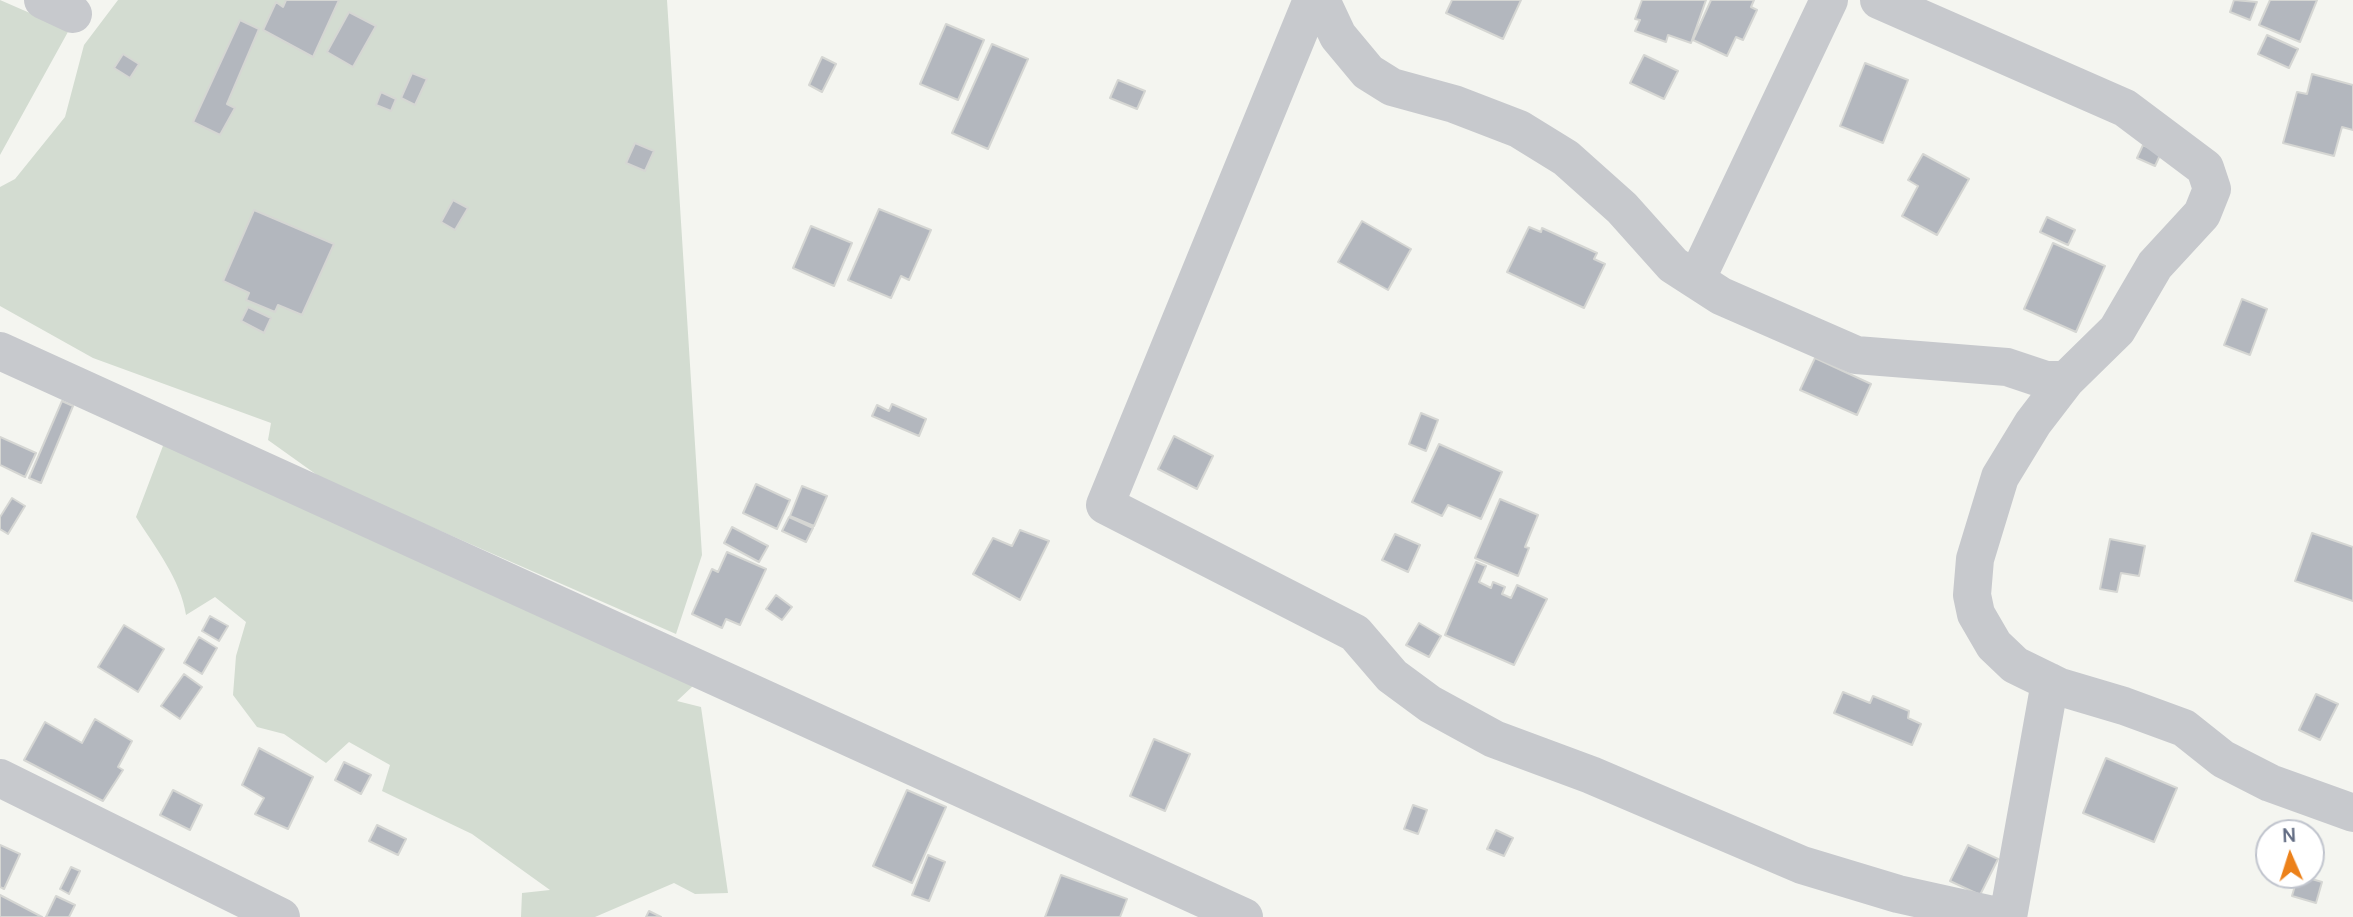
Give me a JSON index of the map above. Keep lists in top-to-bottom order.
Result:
{
  "north": "top"
}
